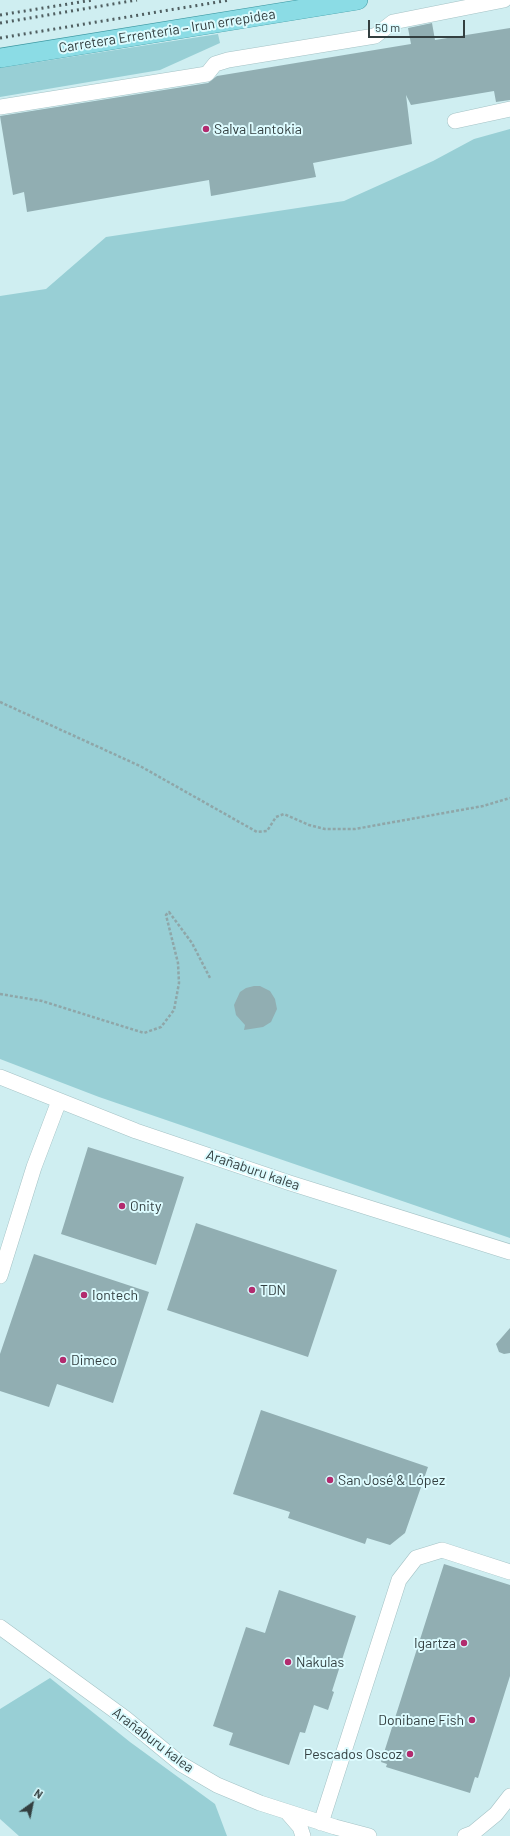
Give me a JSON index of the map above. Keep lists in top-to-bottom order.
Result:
{
  "streets": {
    "main road": ["Carretera Errenteria – Irun errepidea"],
    "lane": ["Arañaburu kalea"]
  },
  "places": [
    "Salva Lantokia",
    "Onity",
    "TDN",
    "Iontech",
    "Dimeco",
    "San José & López",
    "Igartza",
    "Nakulas",
    "Donibane Fish",
    "Pescados Oscoz"
  ],
  "scale_bar": "50 m",
  "north": "top right"
}
